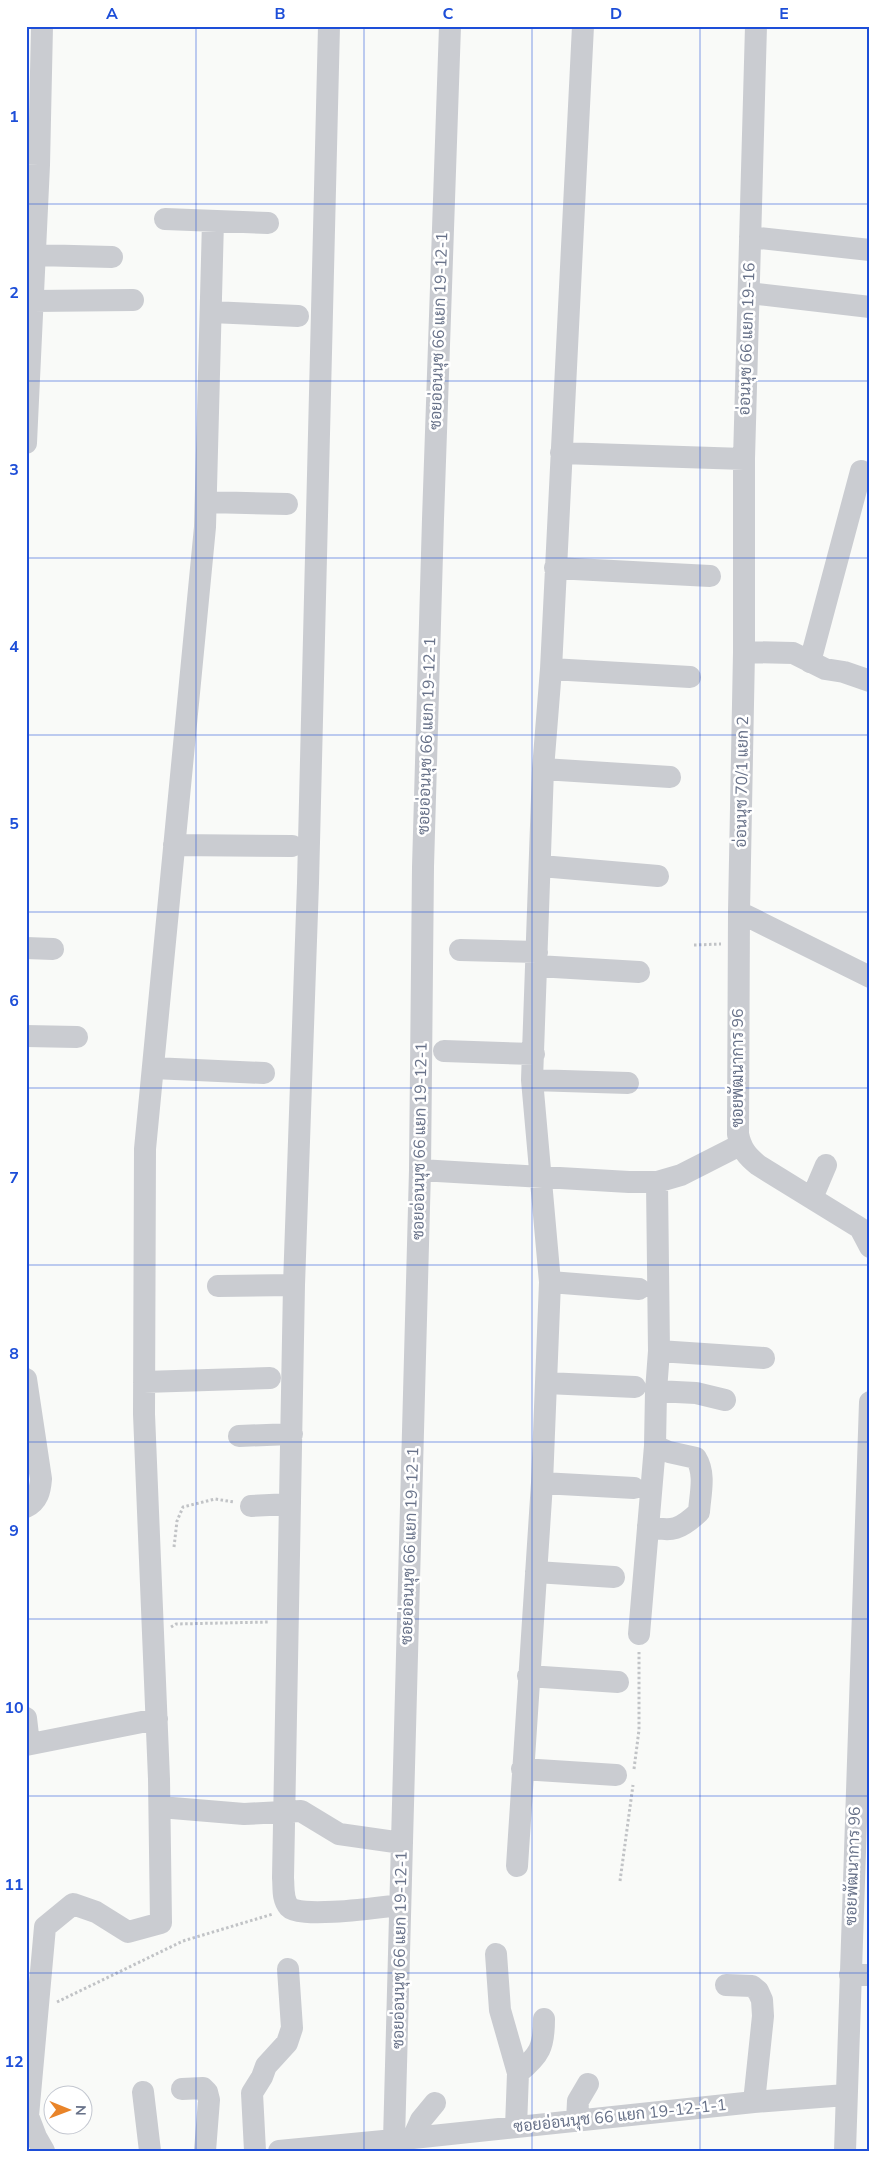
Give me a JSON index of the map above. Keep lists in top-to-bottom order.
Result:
{
  "streets": {
    "street": [
      "ซอยอ่อนนุช 66 แยก 19-12-1",
      "อ่อนนุช 66 แยก 19-16",
      "อ่อนนุช 70/1 แยก 2",
      "ซอยพัฒนาการ 96",
      "ซอยอ่อนนุช 66 แยก 19-12-1-1"
    ]
  },
  "crossings": [
    ["ซอยอ่อนนุช 66 แยก 19-12-1", "ซอยอ่อนนุช 66 แยก 19-12-1-1"],
    ["อ่อนนุช 66 แยก 19-16", "อ่อนนุช 70/1 แยก 2"],
    ["อ่อนนุช 70/1 แยก 2", "ซอยพัฒนาการ 96"],
    ["ซอยพัฒนาการ 96", "ซอยอ่อนนุช 66 แยก 19-12-1-1"]
  ],
  "north": "right",
  "grid": {
    "columns": [
      "A",
      "B",
      "C",
      "D",
      "E"
    ],
    "rows": [
      "1",
      "2",
      "3",
      "4",
      "5",
      "6",
      "7",
      "8",
      "9",
      "10",
      "11",
      "12"
    ]
  }
}
